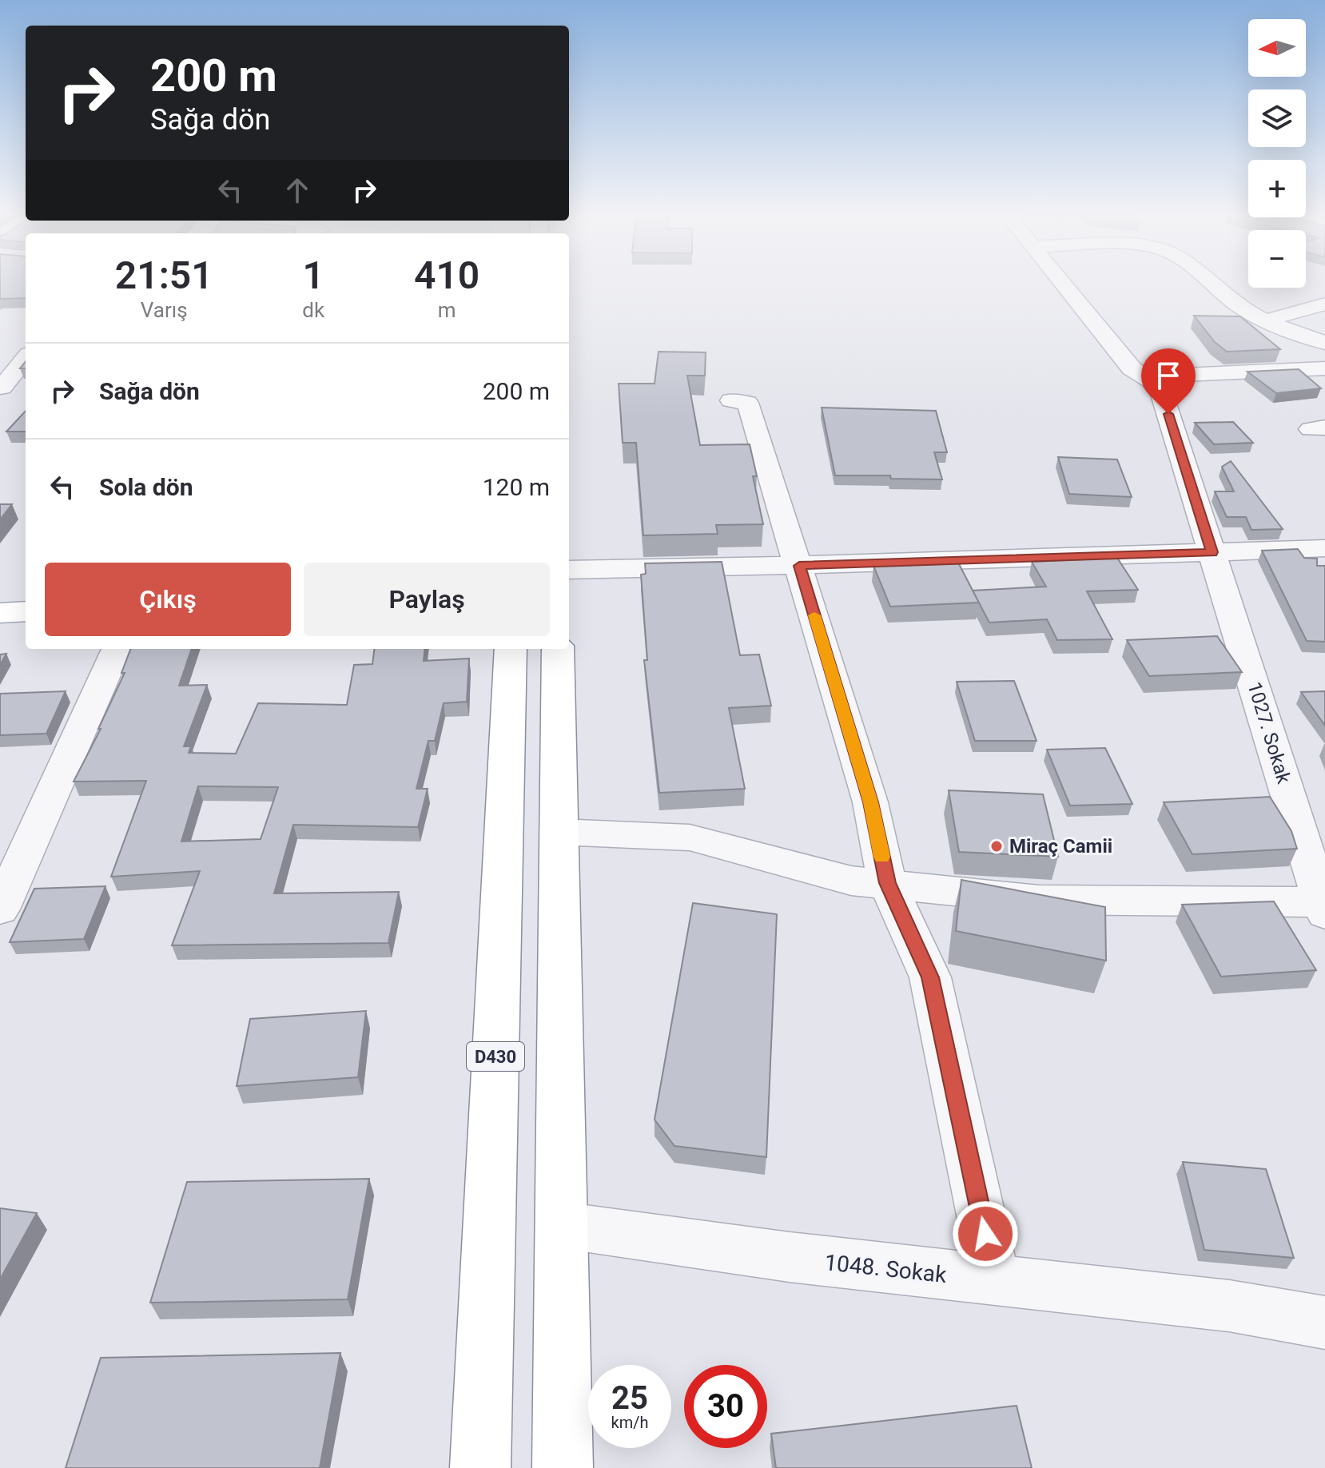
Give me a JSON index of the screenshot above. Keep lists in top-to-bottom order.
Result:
{
  "streets": {
    "main road": ["D430"],
    "street": ["1027. Sokak", "1048. Sokak"]
  },
  "places": ["Miraç Camii"],
  "north": "left",
  "page": {
    "map_buttons": ["+", "−"],
    "turn": ["200 m", "Sağa dön"],
    "eta": [
      "21:51",
      "Varış",
      "1",
      "dk",
      "410",
      "m"
    ],
    "list": [
      {
        "name": "Sağa dön",
        "value": "200 m"
      },
      {
        "name": "Sola dön",
        "value": "120 m"
      }
    ],
    "buttons": ["Çıkış", "Paylaş"],
    "speed": "25 km/h",
    "limit": "30"
  }
}
